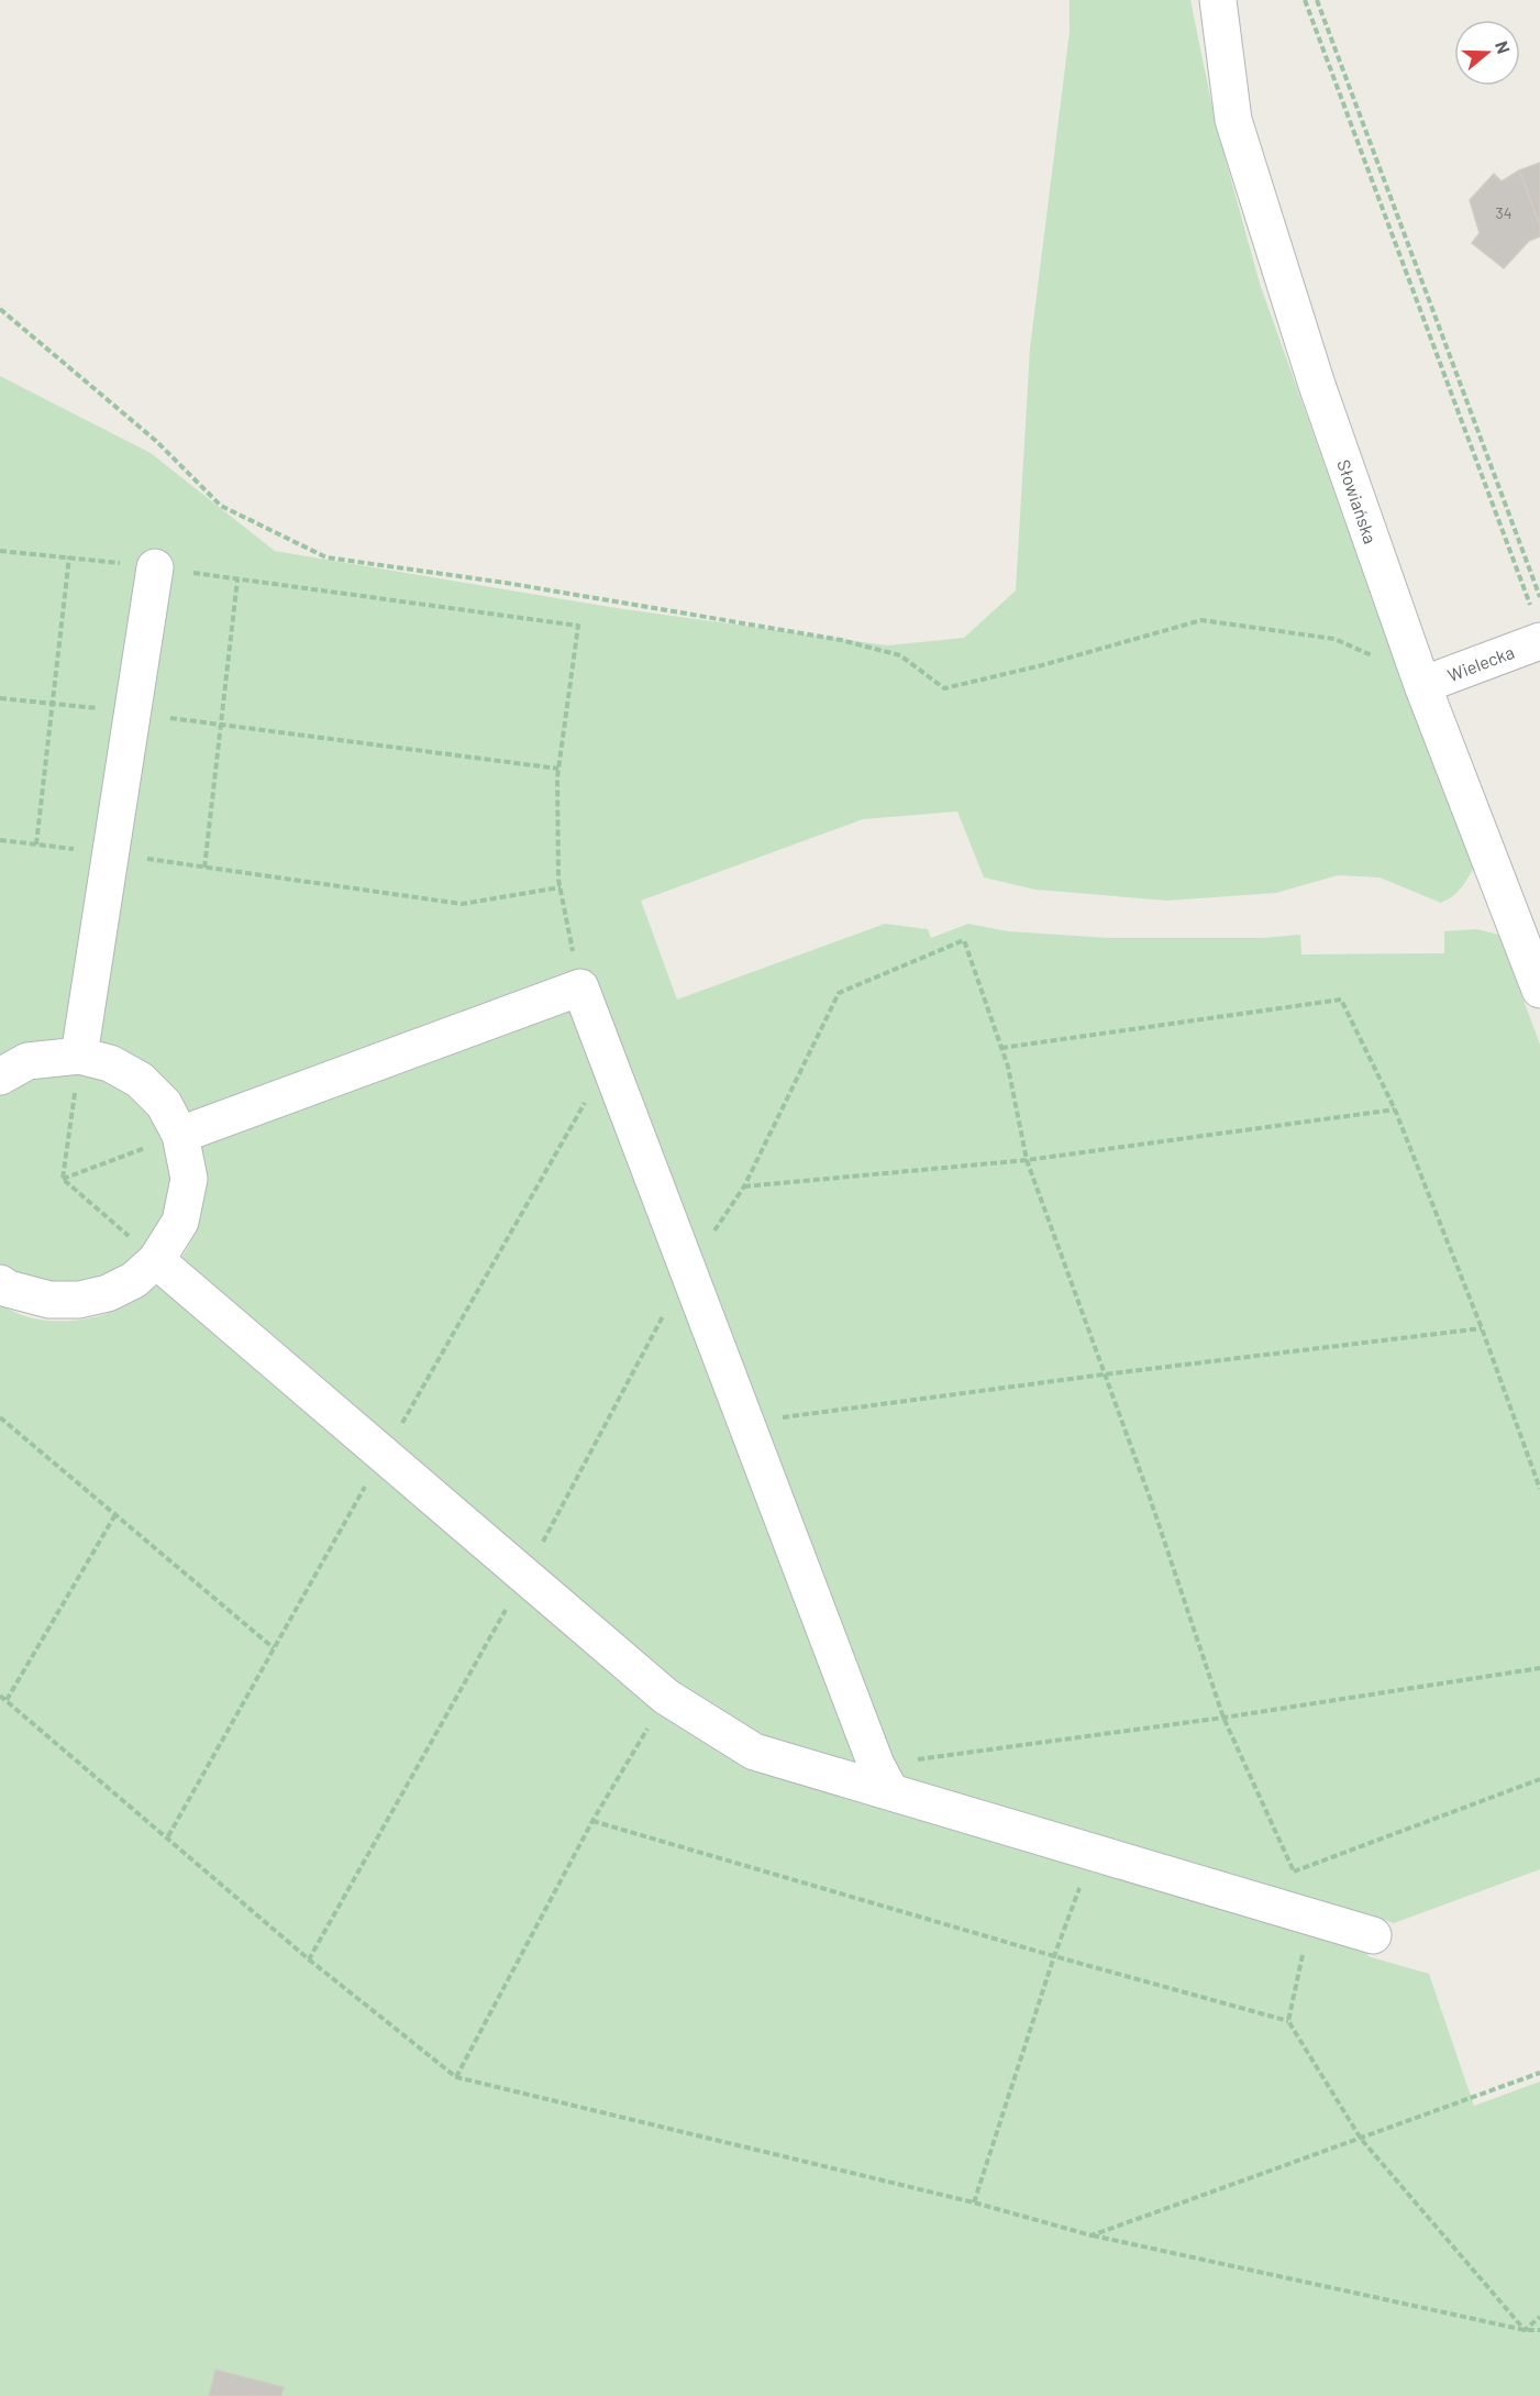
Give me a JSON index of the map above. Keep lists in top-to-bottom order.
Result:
{
  "streets": {
    "street": ["Słowiańska", "Wielecka"]
  },
  "crossings": [
    ["Słowiańska", "Wielecka"]
  ],
  "house_numbers": ["34"],
  "north": "right"
}
